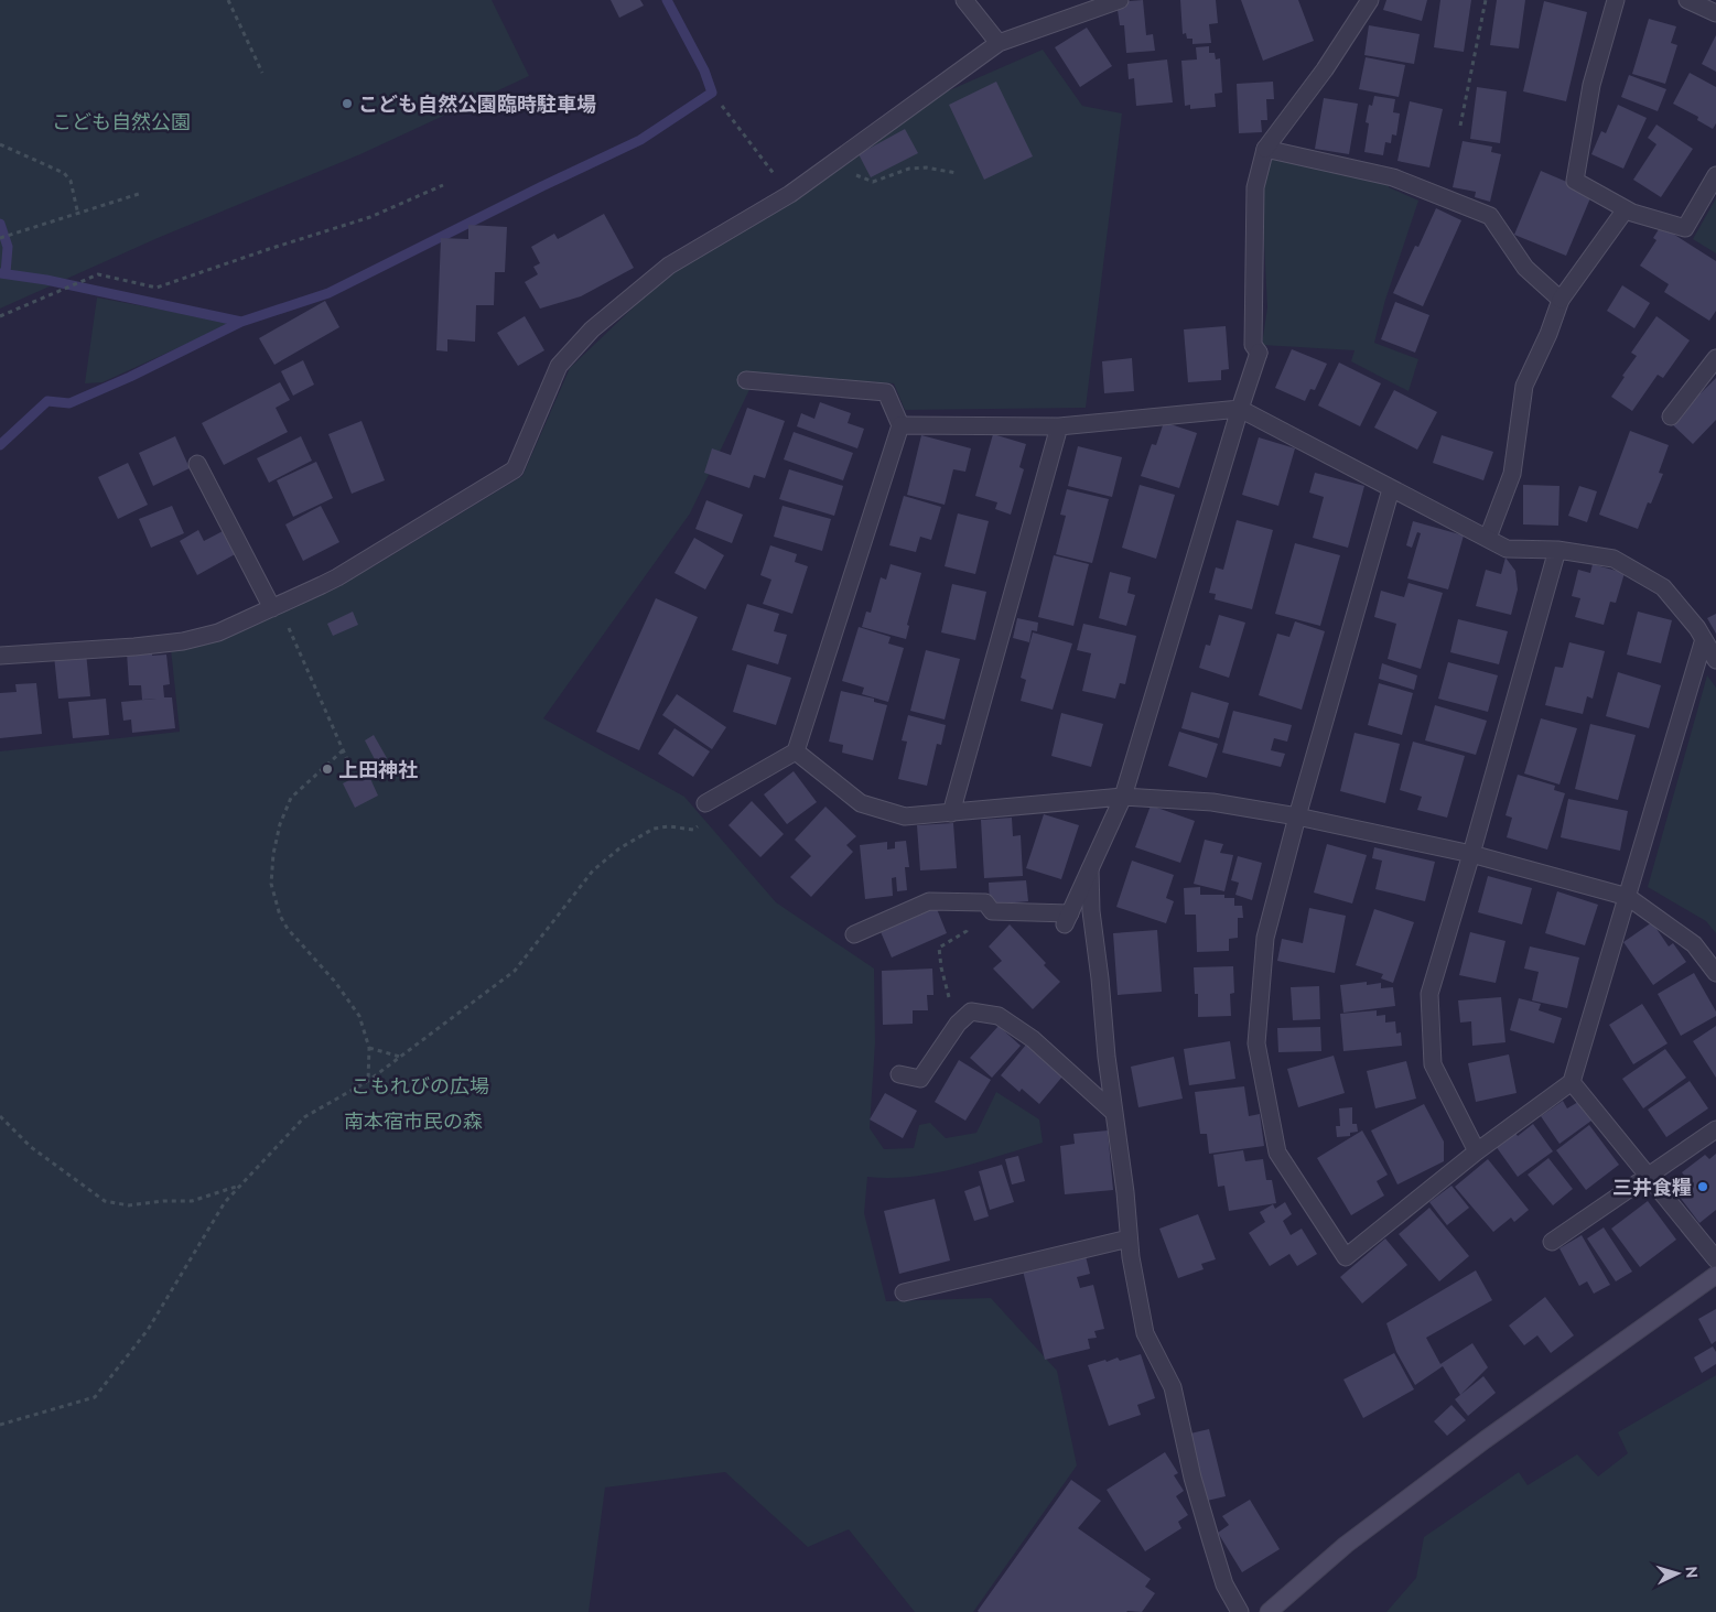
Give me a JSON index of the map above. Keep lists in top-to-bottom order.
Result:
{
  "parks": ["こども自然公園", "こもれびの広場", "南本宿市民の森"],
  "places": ["こども自然公園臨時駐車場", "上田神社", "三井食糧"],
  "north": "right"
}
